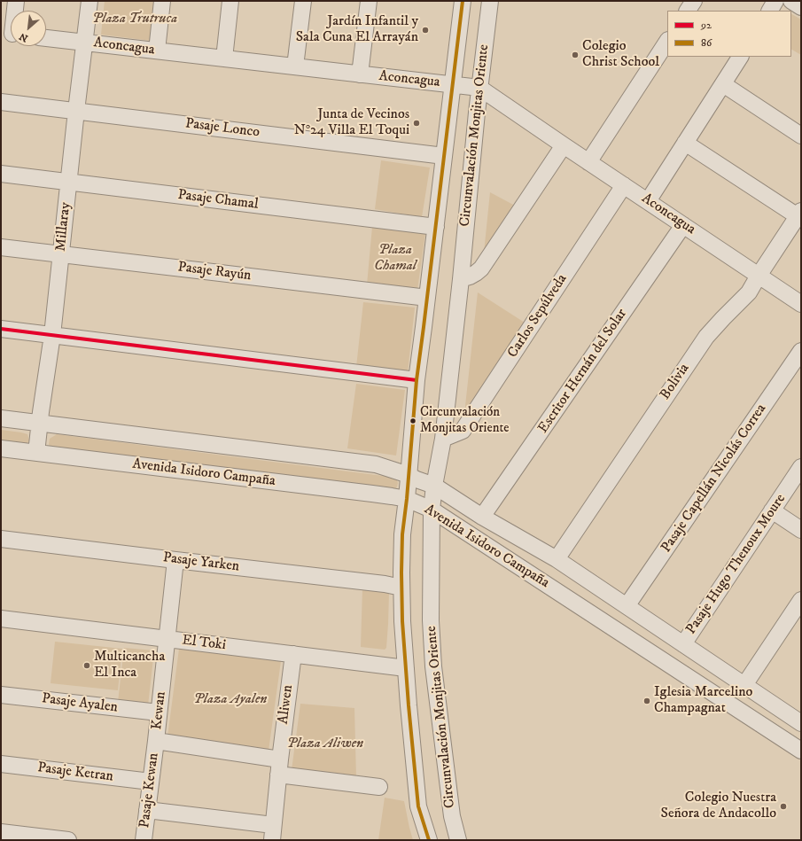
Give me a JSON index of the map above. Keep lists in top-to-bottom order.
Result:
{
  "streets": {
    "street": [
      "Aconcagua",
      "Pasaje Lonco",
      "Circunvalación Monjitas Oriente",
      "Pasaje Chamal",
      "Millaray",
      "Pasaje Rayún",
      "Carlos Sepúlveda",
      "Escritor Hernán del Solar",
      "Bolivia",
      "Avenida Isidoro Campaña",
      "Pasaje Capellán Nicolás Correa",
      "Pasaje Yarken",
      "Pasaje Hugo Thenoux Moure",
      "El Toki",
      "Pasaje Ayalen",
      "Aliwen",
      "Kewan",
      "Pasaje Ketran",
      "Pasaje Kewan"
    ]
  },
  "crossings": [
    ["Aconcagua", "Circunvalación Monjitas Oriente"],
    ["Aconcagua", "Millaray"],
    ["Aconcagua", "Carlos Sepúlveda"],
    ["Aconcagua", "Escritor Hernán del Solar"],
    ["Aconcagua", "Bolivia"],
    ["Pasaje Lonco", "Circunvalación Monjitas Oriente"],
    ["Pasaje Lonco", "Millaray"],
    ["Circunvalación Monjitas Oriente", "Pasaje Chamal"],
    ["Circunvalación Monjitas Oriente", "Pasaje Rayún"],
    ["Circunvalación Monjitas Oriente", "Carlos Sepúlveda"],
    ["Circunvalación Monjitas Oriente", "Avenida Isidoro Campaña"],
    ["Circunvalación Monjitas Oriente", "Pasaje Yarken"],
    ["Circunvalación Monjitas Oriente", "El Toki"],
    ["Pasaje Chamal", "Millaray"],
    ["Millaray", "Pasaje Rayún"],
    ["Millaray", "Avenida Isidoro Campaña"],
    ["Escritor Hernán del Solar", "Avenida Isidoro Campaña"],
    ["Bolivia", "Avenida Isidoro Campaña"],
    ["Avenida Isidoro Campaña", "Pasaje Capellán Nicolás Correa"],
    ["Avenida Isidoro Campaña", "Pasaje Hugo Thenoux Moure"],
    ["El Toki", "Aliwen"],
    ["El Toki", "Kewan"],
    ["Pasaje Ayalen", "Kewan"],
    ["Kewan", "Pasaje Kewan"],
    ["Pasaje Ketran", "Pasaje Kewan"]
  ],
  "parks": [
    "Plaza Trutruca",
    "Plaza Chamal",
    "Plaza Ayalen",
    "Plaza Aliwen"
  ],
  "places": [
    "Jardín Infantil y Sala Cuna El Arrayán",
    "Colegio Christ School",
    "Junta de Vecinos N°24 Villa El Toqui",
    "Circunvalación Monjitas Oriente",
    "Multicancha El Inca",
    "Iglesia Marcelino Champagnat",
    "Colegio Nuestra Señora de Andacollo"
  ],
  "lines": ["transit line 86", "transit line 92"],
  "legend": ["92", "86"],
  "north": "bottom left"
}
